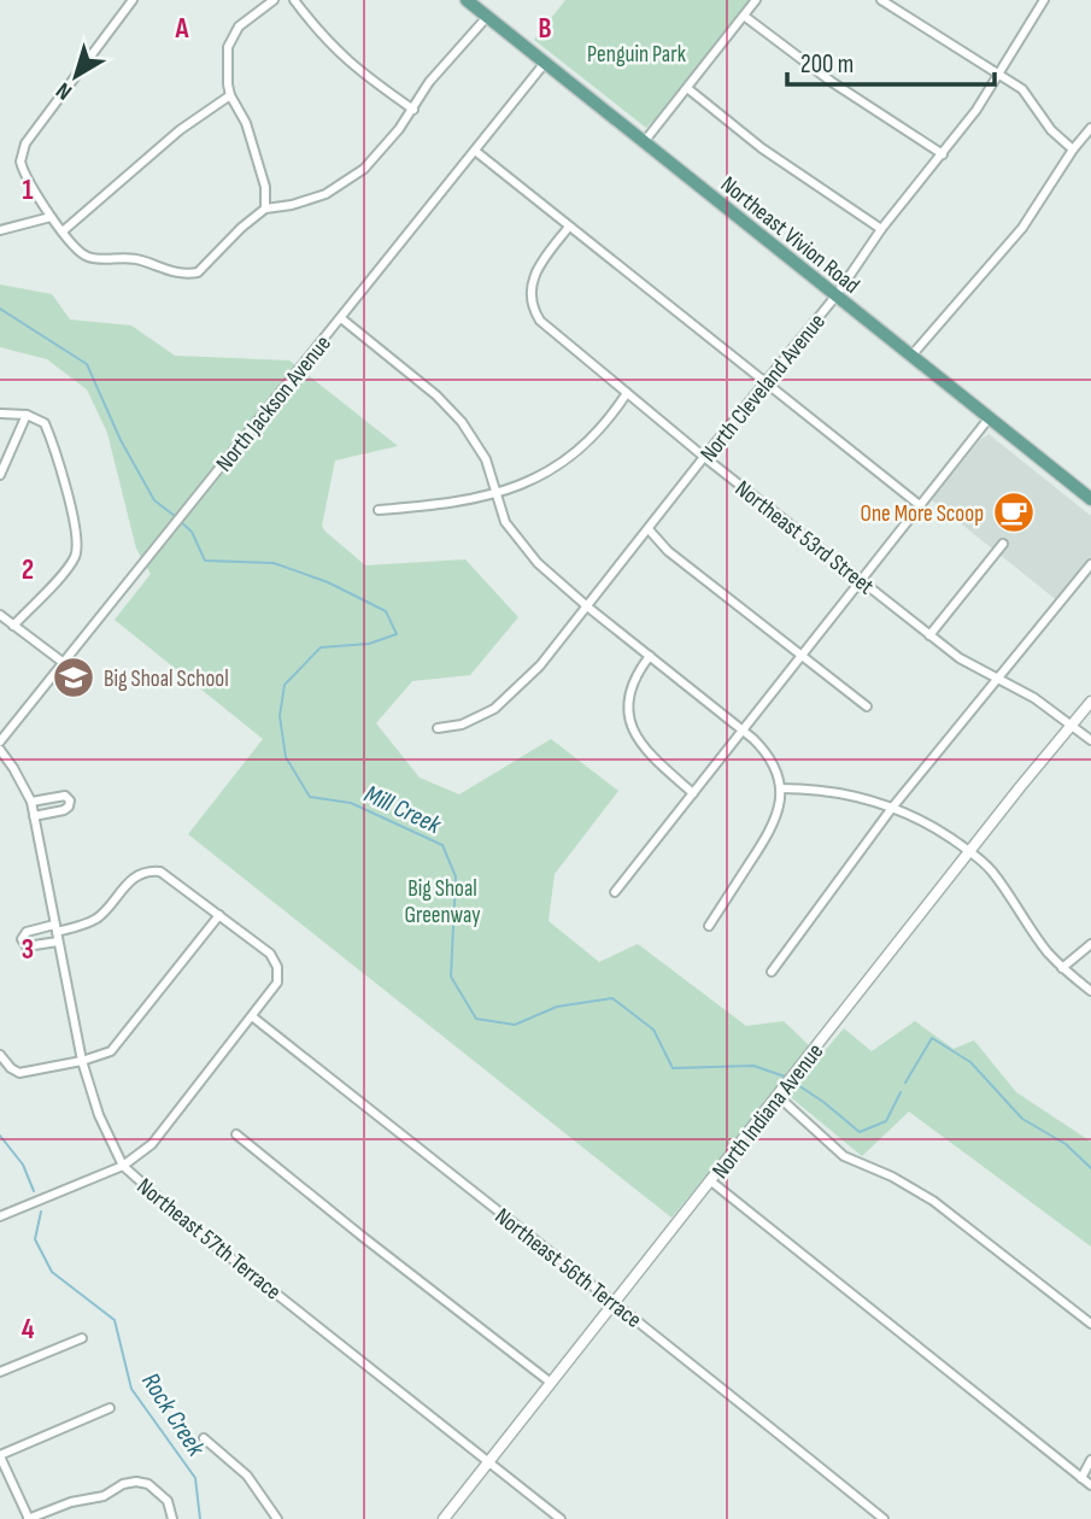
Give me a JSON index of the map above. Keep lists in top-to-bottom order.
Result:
{
  "streets": {
    "main road": ["Northeast Vivion Road"],
    "street": [
      "North Cleveland Avenue",
      "North Jackson Avenue",
      "Northeast 53rd Street",
      "North Indiana Avenue",
      "Northeast 57th Terrace",
      "Northeast 56th Terrace"
    ]
  },
  "crossings": [
    ["Northeast Vivion Road", "North Cleveland Avenue"],
    ["Northeast Vivion Road", "North Jackson Avenue"],
    ["North Cleveland Avenue", "Northeast 53rd Street"],
    ["Northeast 53rd Street", "North Indiana Avenue"],
    ["North Indiana Avenue", "Northeast 57th Terrace"],
    ["North Indiana Avenue", "Northeast 56th Terrace"]
  ],
  "water": ["Mill Creek", "Rock Creek"],
  "parks": ["Penguin Park", "Big Shoal Greenway"],
  "places": {
    "cafe": ["One More Scoop"],
    "school or university": ["Big Shoal School"]
  },
  "scale_bar": "200 m",
  "north": "bottom left",
  "grid": {
    "columns": ["A", "B"],
    "rows": [
      "1",
      "2",
      "3",
      "4"
    ]
  }
}
